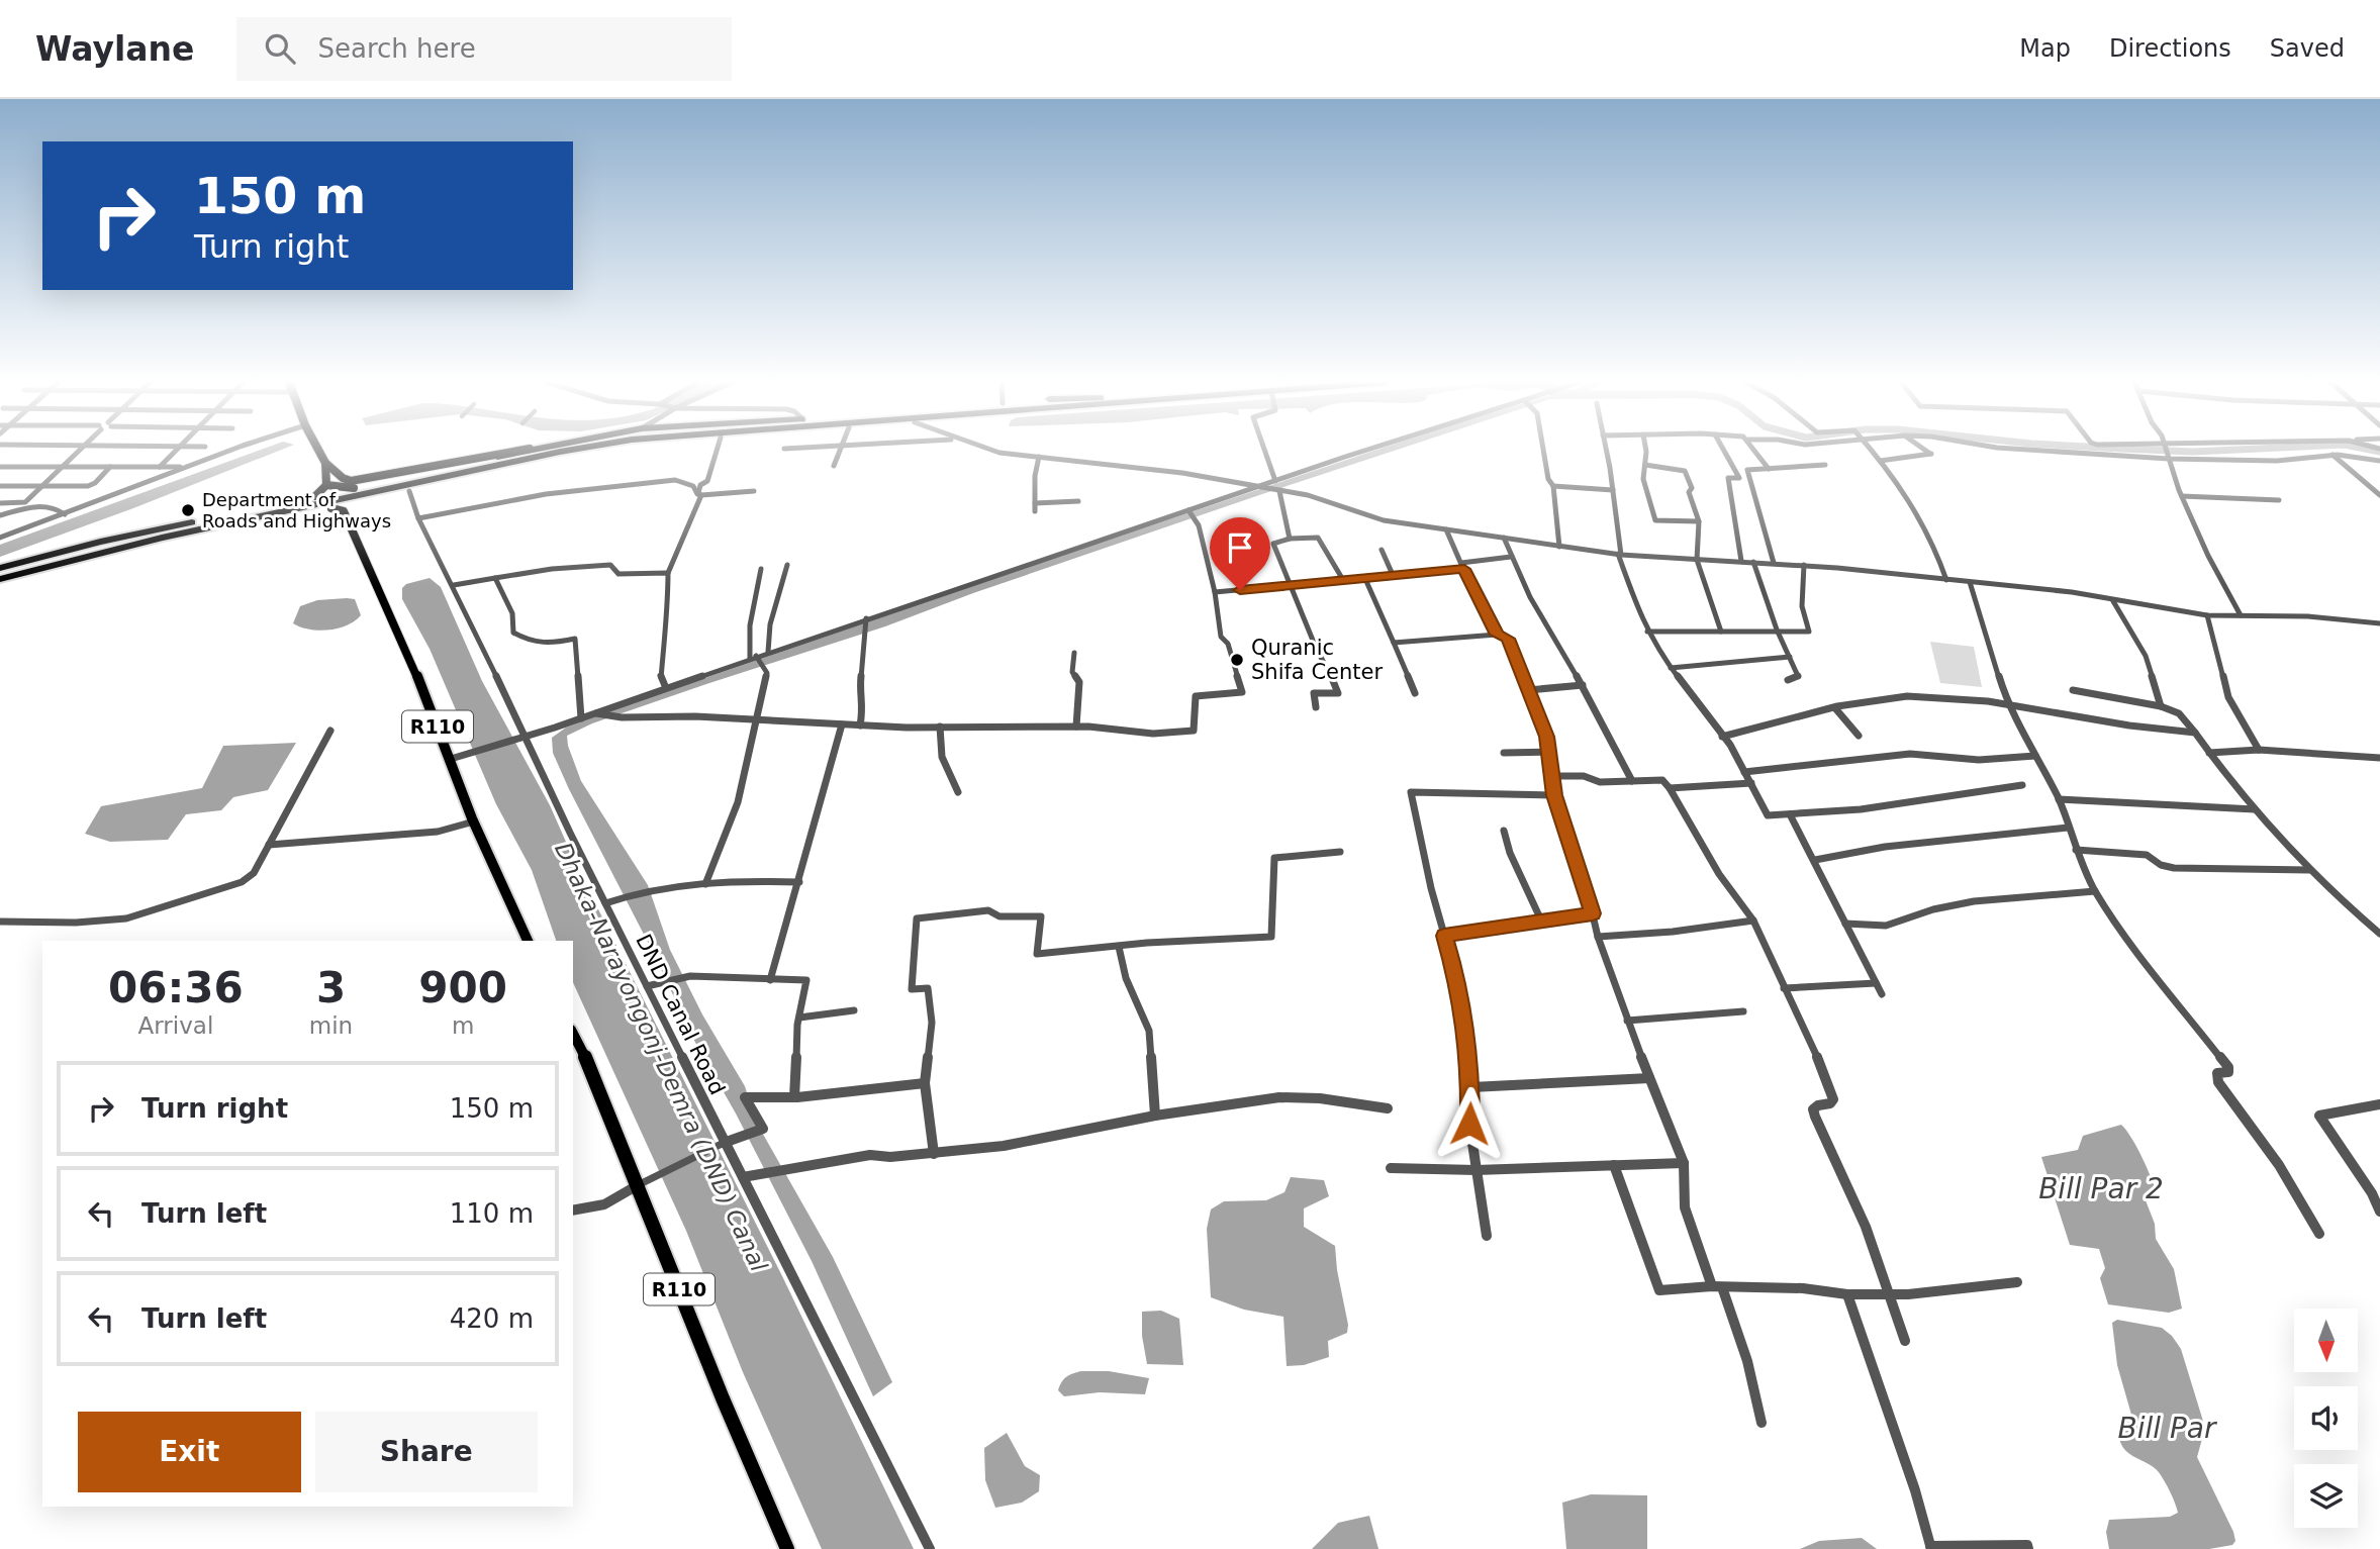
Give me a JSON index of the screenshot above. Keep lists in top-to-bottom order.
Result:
{
  "streets": {
    "main road": ["R110"],
    "street": ["DND Canal Road"]
  },
  "water": ["Dhaka-Narayongonj-Demra (DND) Canal", "Bill Par 2", "Bill Par"],
  "places": ["Department of Roads and Highways", "Quranic Shifa Center"],
  "north": "bottom",
  "page": {
    "header": "Waylane",
    "search": "Search here",
    "nav": ["Map", "Directions", "Saved"],
    "turn": ["150 m", "Turn right"],
    "eta": [
      "06:36",
      "Arrival",
      "3",
      "min",
      "900",
      "m"
    ],
    "list": [
      {
        "name": "Turn right",
        "value": "150 m"
      },
      {
        "name": "Turn left",
        "value": "110 m"
      },
      {
        "name": "Turn left",
        "value": "420 m"
      }
    ],
    "buttons": ["Exit", "Share"]
  }
}
